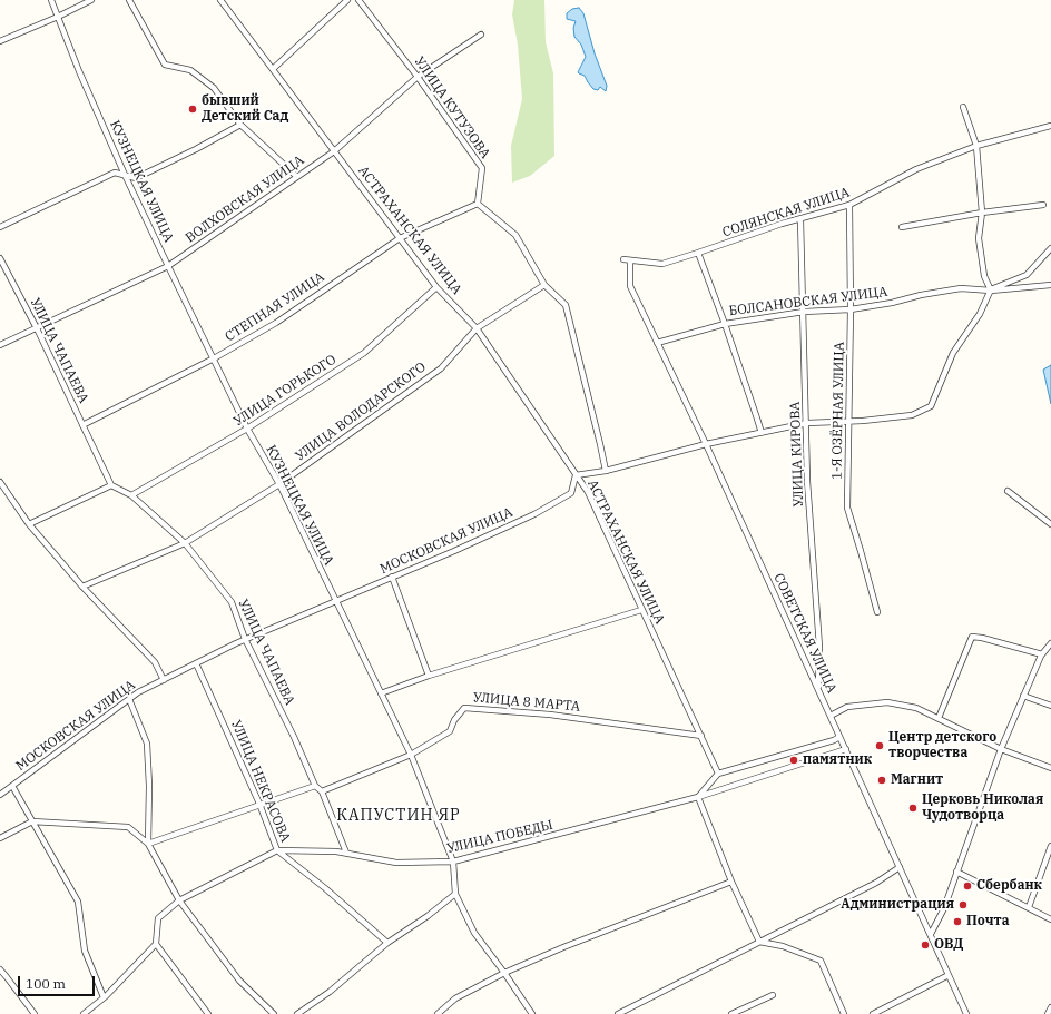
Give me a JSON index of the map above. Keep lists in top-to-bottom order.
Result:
{
  "streets": {
    "street": [
      "УЛИЦА КУТУЗОВА",
      "КУЗНЕЦКАЯ УЛИЦА",
      "ВОЛХОВСКАЯ УЛИЦА",
      "СОЛЯНСКАЯ УЛИЦА",
      "АСТРАХАНСКАЯ УЛИЦА",
      "БОЛСАНОВСКАЯ УЛИЦА",
      "СТЕПНАЯ УЛИЦА",
      "УЛИЦА ЧАПАЕВА",
      "УЛИЦА ГОРЬКОГО",
      "1-Я ОЗЁРНАЯ УЛИЦА",
      "УЛИЦА ВОЛОДАРСКОГО",
      "УЛИЦА КИРОВА",
      "МОСКОВСКАЯ УЛИЦА",
      "СОВЕТСКАЯ УЛИЦА",
      "УЛИЦА 8 МАРТА",
      "УЛИЦА НЕКРАСОВА",
      "УЛИЦА ПОБЕДЫ"
    ]
  },
  "crossings": [
    ["УЛИЦА КУТУЗОВА", "ВОЛХОВСКАЯ УЛИЦА"],
    ["УЛИЦА КУТУЗОВА", "СТЕПНАЯ УЛИЦА"],
    ["КУЗНЕЦКАЯ УЛИЦА", "ВОЛХОВСКАЯ УЛИЦА"],
    ["КУЗНЕЦКАЯ УЛИЦА", "СТЕПНАЯ УЛИЦА"],
    ["КУЗНЕЦКАЯ УЛИЦА", "УЛИЦА ГОРЬКОГО"],
    ["КУЗНЕЦКАЯ УЛИЦА", "УЛИЦА ВОЛОДАРСКОГО"],
    ["КУЗНЕЦКАЯ УЛИЦА", "МОСКОВСКАЯ УЛИЦА"],
    ["КУЗНЕЦКАЯ УЛИЦА", "УЛИЦА 8 МАРТА"],
    ["КУЗНЕЦКАЯ УЛИЦА", "УЛИЦА ПОБЕДЫ"],
    ["ВОЛХОВСКАЯ УЛИЦА", "АСТРАХАНСКАЯ УЛИЦА"],
    ["ВОЛХОВСКАЯ УЛИЦА", "УЛИЦА ЧАПАЕВА"],
    ["СОЛЯНСКАЯ УЛИЦА", "1-Я ОЗЁРНАЯ УЛИЦА"],
    ["СОЛЯНСКАЯ УЛИЦА", "УЛИЦА КИРОВА"],
    ["СОЛЯНСКАЯ УЛИЦА", "СОВЕТСКАЯ УЛИЦА"],
    ["АСТРАХАНСКАЯ УЛИЦА", "СТЕПНАЯ УЛИЦА"],
    ["АСТРАХАНСКАЯ УЛИЦА", "УЛИЦА ГОРЬКОГО"],
    ["АСТРАХАНСКАЯ УЛИЦА", "УЛИЦА ВОЛОДАРСКОГО"],
    ["АСТРАХАНСКАЯ УЛИЦА", "МОСКОВСКАЯ УЛИЦА"],
    ["АСТРАХАНСКАЯ УЛИЦА", "УЛИЦА 8 МАРТА"],
    ["БОЛСАНОВСКАЯ УЛИЦА", "1-Я ОЗЁРНАЯ УЛИЦА"],
    ["БОЛСАНОВСКАЯ УЛИЦА", "УЛИЦА КИРОВА"],
    ["БОЛСАНОВСКАЯ УЛИЦА", "СОВЕТСКАЯ УЛИЦА"],
    ["СТЕПНАЯ УЛИЦА", "УЛИЦА ЧАПАЕВА"],
    ["УЛИЦА ЧАПАЕВА", "УЛИЦА ГОРЬКОГО"],
    ["УЛИЦА ЧАПАЕВА", "УЛИЦА ВОЛОДАРСКОГО"],
    ["УЛИЦА ЧАПАЕВА", "МОСКОВСКАЯ УЛИЦА"],
    ["УЛИЦА ЧАПАЕВА", "УЛИЦА 8 МАРТА"],
    ["УЛИЦА ЧАПАЕВА", "УЛИЦА ПОБЕДЫ"],
    ["УЛИЦА КИРОВА", "СОВЕТСКАЯ УЛИЦА"],
    ["МОСКОВСКАЯ УЛИЦА", "УЛИЦА НЕКРАСОВА"],
    ["СОВЕТСКАЯ УЛИЦА", "УЛИЦА ПОБЕДЫ"],
    ["УЛИЦА НЕКРАСОВА", "УЛИЦА ПОБЕДЫ"]
  ],
  "districts": ["КАПУСТИН ЯР"],
  "places": [
    "бывший Детский Сад",
    "Центр детского творчества",
    "памятник",
    "Магнит",
    "Церковь Николая Чудотворца",
    "Сбербанк",
    "Администрация",
    "Почта",
    "ОВД"
  ],
  "scale_bar": "100 m"
}
